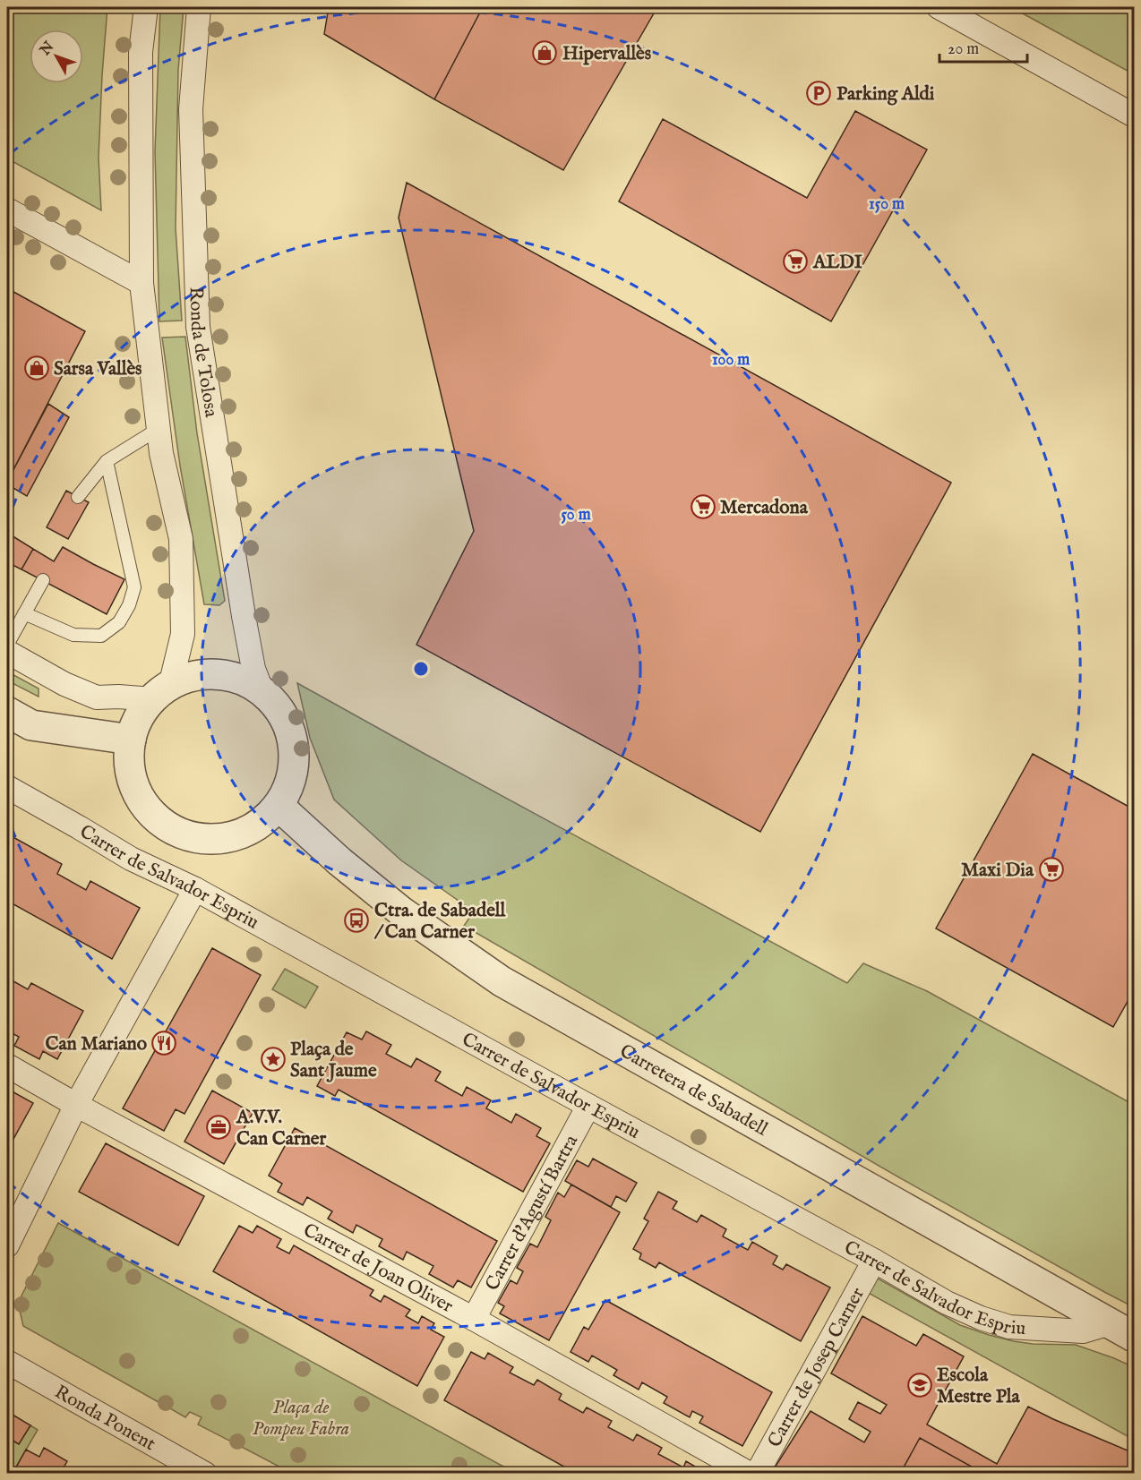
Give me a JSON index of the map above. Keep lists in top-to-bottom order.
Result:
{
  "streets": {
    "street": [
      "Ronda de Tolosa",
      "Carrer de Salvador Espriu",
      "Carretera de Sabadell",
      "Carrer d'Agustí Bartra",
      "Carrer de Joan Oliver",
      "Carrer de Josep Carner",
      "Ronda Ponent"
    ]
  },
  "crossings": [
    ["Ronda de Tolosa", "Carretera de Sabadell"],
    ["Carrer de Salvador Espriu", "Carretera de Sabadell"],
    ["Carrer de Salvador Espriu", "Carrer d'Agustí Bartra"],
    ["Carrer de Salvador Espriu", "Carrer de Josep Carner"],
    ["Carrer d'Agustí Bartra", "Carrer de Joan Oliver"]
  ],
  "parks": ["Plaça de Pompeu Fabra"],
  "places": {
    "shop": ["Hipervallès", "Sarsa Vallès"],
    "parking": ["Parking Aldi"],
    "supermarket": ["ALDI", "Mercadona", "Maxi Dia"],
    "bus stop": ["Ctra. de Sabadell / Can Carner"],
    "restaurant": ["Can Mariano"],
    "place": ["Plaça de Sant Jaume"],
    "office": ["A.V.V. Can Carner"],
    "school or university": ["Escola Mestre Pla"]
  },
  "scale_bar": "20 m",
  "north": "top left",
  "rings": ["150 m", "100 m", "50 m"]
}
